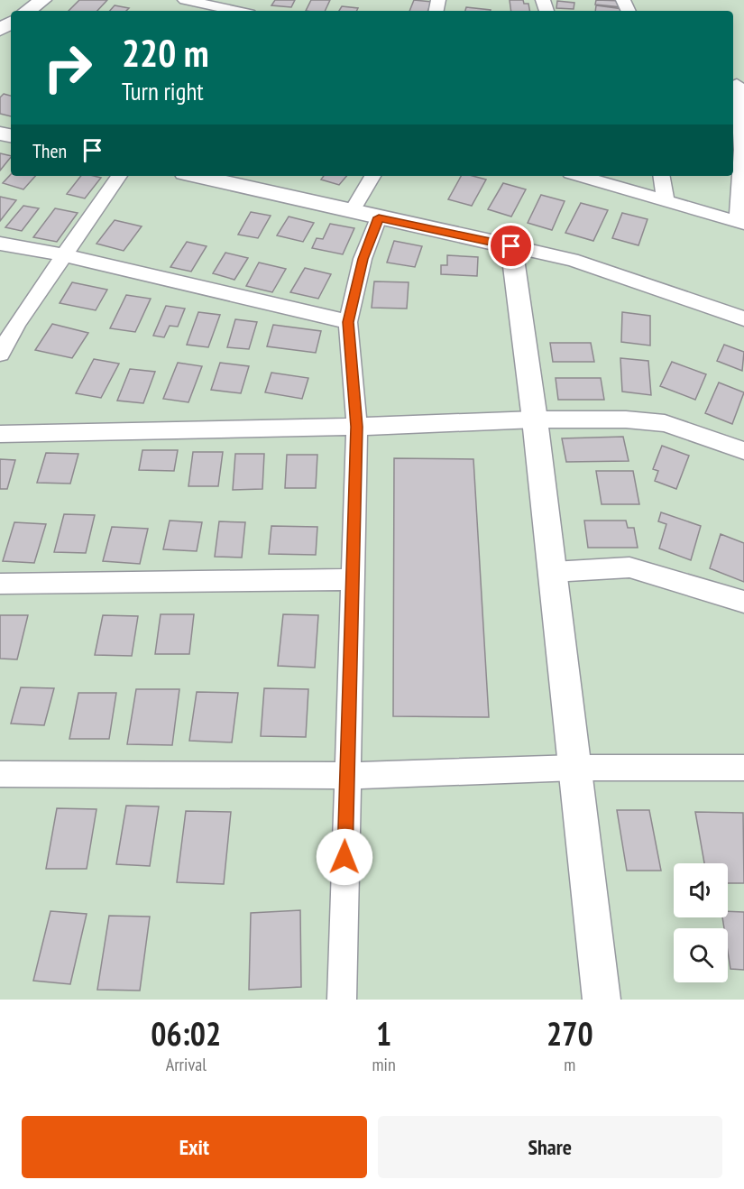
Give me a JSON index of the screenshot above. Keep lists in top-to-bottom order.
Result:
{
  "page": {
    "turn": ["220 m", "Turn right"],
    "then": "Then",
    "eta": [
      "06:02",
      "Arrival",
      "1",
      "min",
      "270",
      "m"
    ],
    "buttons": ["Exit", "Share"]
  }
}
